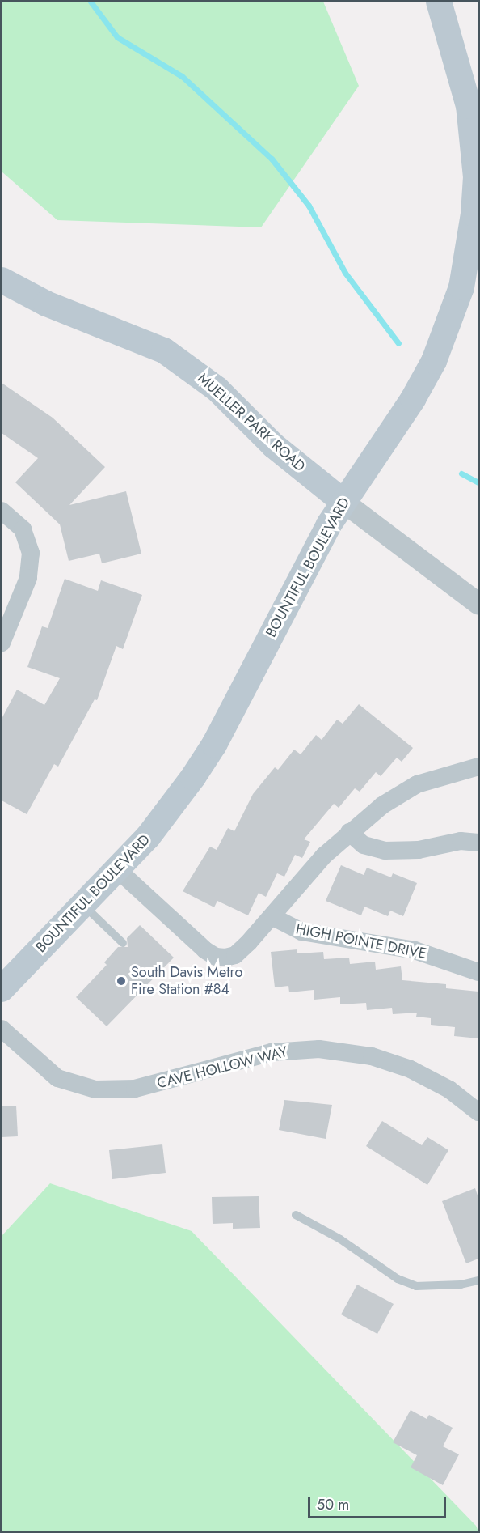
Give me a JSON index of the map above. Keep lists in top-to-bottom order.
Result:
{
  "streets": {
    "main road": ["MUELLER PARK ROAD", "BOUNTIFUL BOULEVARD"],
    "street": ["HIGH POINTE DRIVE", "CAVE HOLLOW WAY"]
  },
  "crossings": [
    ["MUELLER PARK ROAD", "BOUNTIFUL BOULEVARD"],
    ["BOUNTIFUL BOULEVARD", "HIGH POINTE DRIVE"]
  ],
  "places": ["South Davis Metro Fire Station #84"],
  "scale_bar": "50 m"
}
